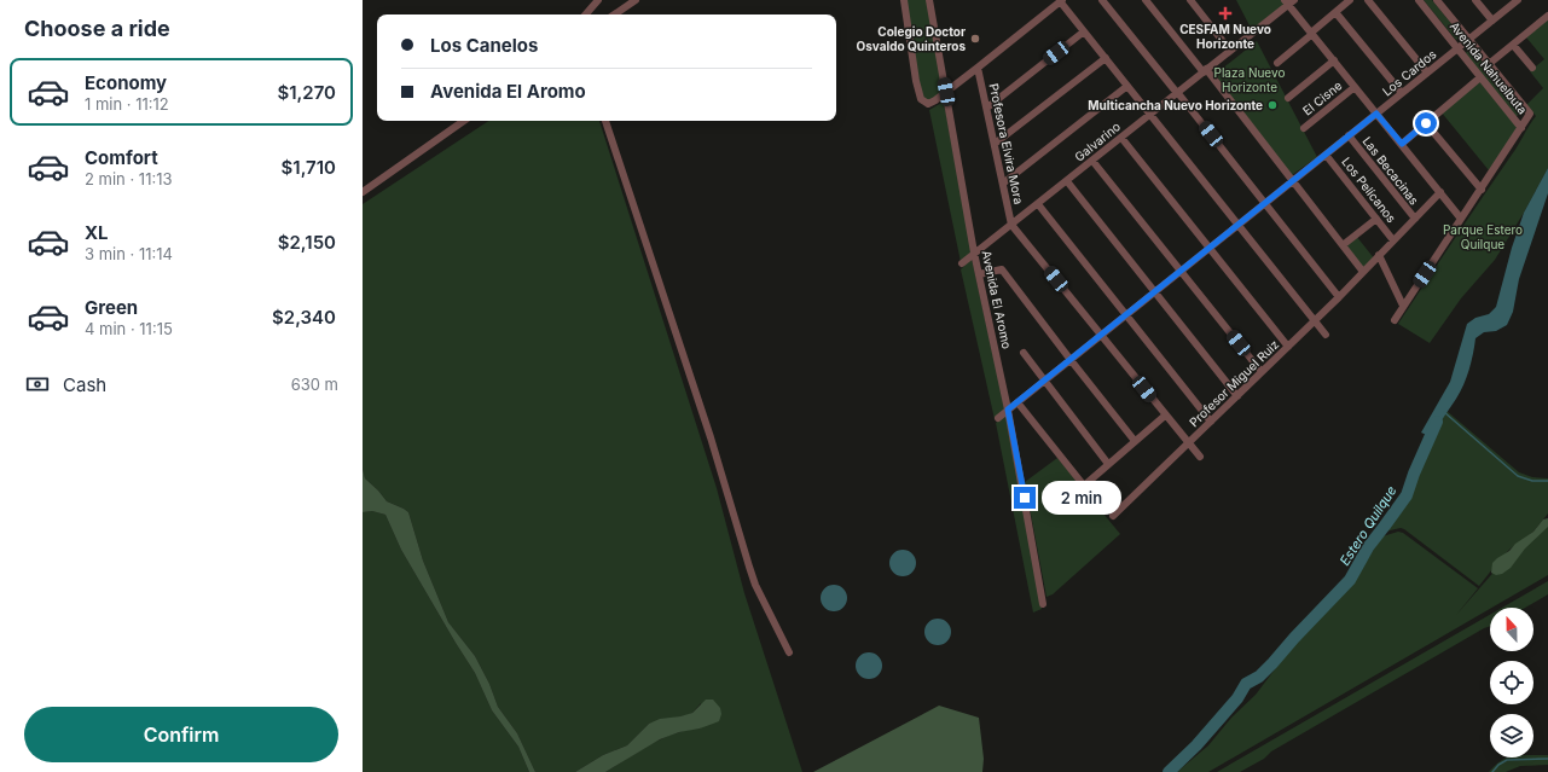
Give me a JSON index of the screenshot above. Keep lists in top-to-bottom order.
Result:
{
  "streets": {
    "street": [
      "Avenida Nahuelbuta",
      "Los Cardos",
      "El Cisne",
      "Galvarino",
      "Profesora Elvira Mora",
      "Las Becacinas",
      "Los Pelícanos",
      "Avenida El Aromo",
      "Profesor Miguel Ruiz"
    ]
  },
  "crossings": [
    ["Avenida Nahuelbuta", "Los Cardos"],
    ["Los Cardos", "Las Becacinas"],
    ["Los Cardos", "Los Pelícanos"],
    ["Los Cardos", "Avenida El Aromo"],
    ["Galvarino", "Profesora Elvira Mora"],
    ["Galvarino", "Avenida El Aromo"],
    ["Las Becacinas", "Profesor Miguel Ruiz"],
    ["Los Pelícanos", "Profesor Miguel Ruiz"]
  ],
  "water": ["Estero Quilque"],
  "parks": ["Plaza Nuevo Horizonte", "Parque Estero Quilque"],
  "places": {
    "health": ["CESFAM Nuevo Horizonte"],
    "other": ["Colegio Doctor Osvaldo Quinteros", "Multicancha Nuevo Horizonte"]
  },
  "north": "top",
  "page": {
    "heading": "Choose a ride",
    "banner": ["Los Canelos", "Avenida El Aromo"],
    "list": [
      {
        "name": "Economy",
        "note": "1 min · 11:12",
        "value": "$1,270"
      },
      {
        "name": "Comfort",
        "note": "2 min · 11:13",
        "value": "$1,710"
      },
      {
        "name": "XL",
        "note": "3 min · 11:14",
        "value": "$2,150"
      },
      {
        "name": "Green",
        "note": "4 min · 11:15",
        "value": "$2,340"
      }
    ],
    "pay": ["Cash", "630 m"],
    "bubble": "2 min",
    "buttons": "Confirm"
  }
}
